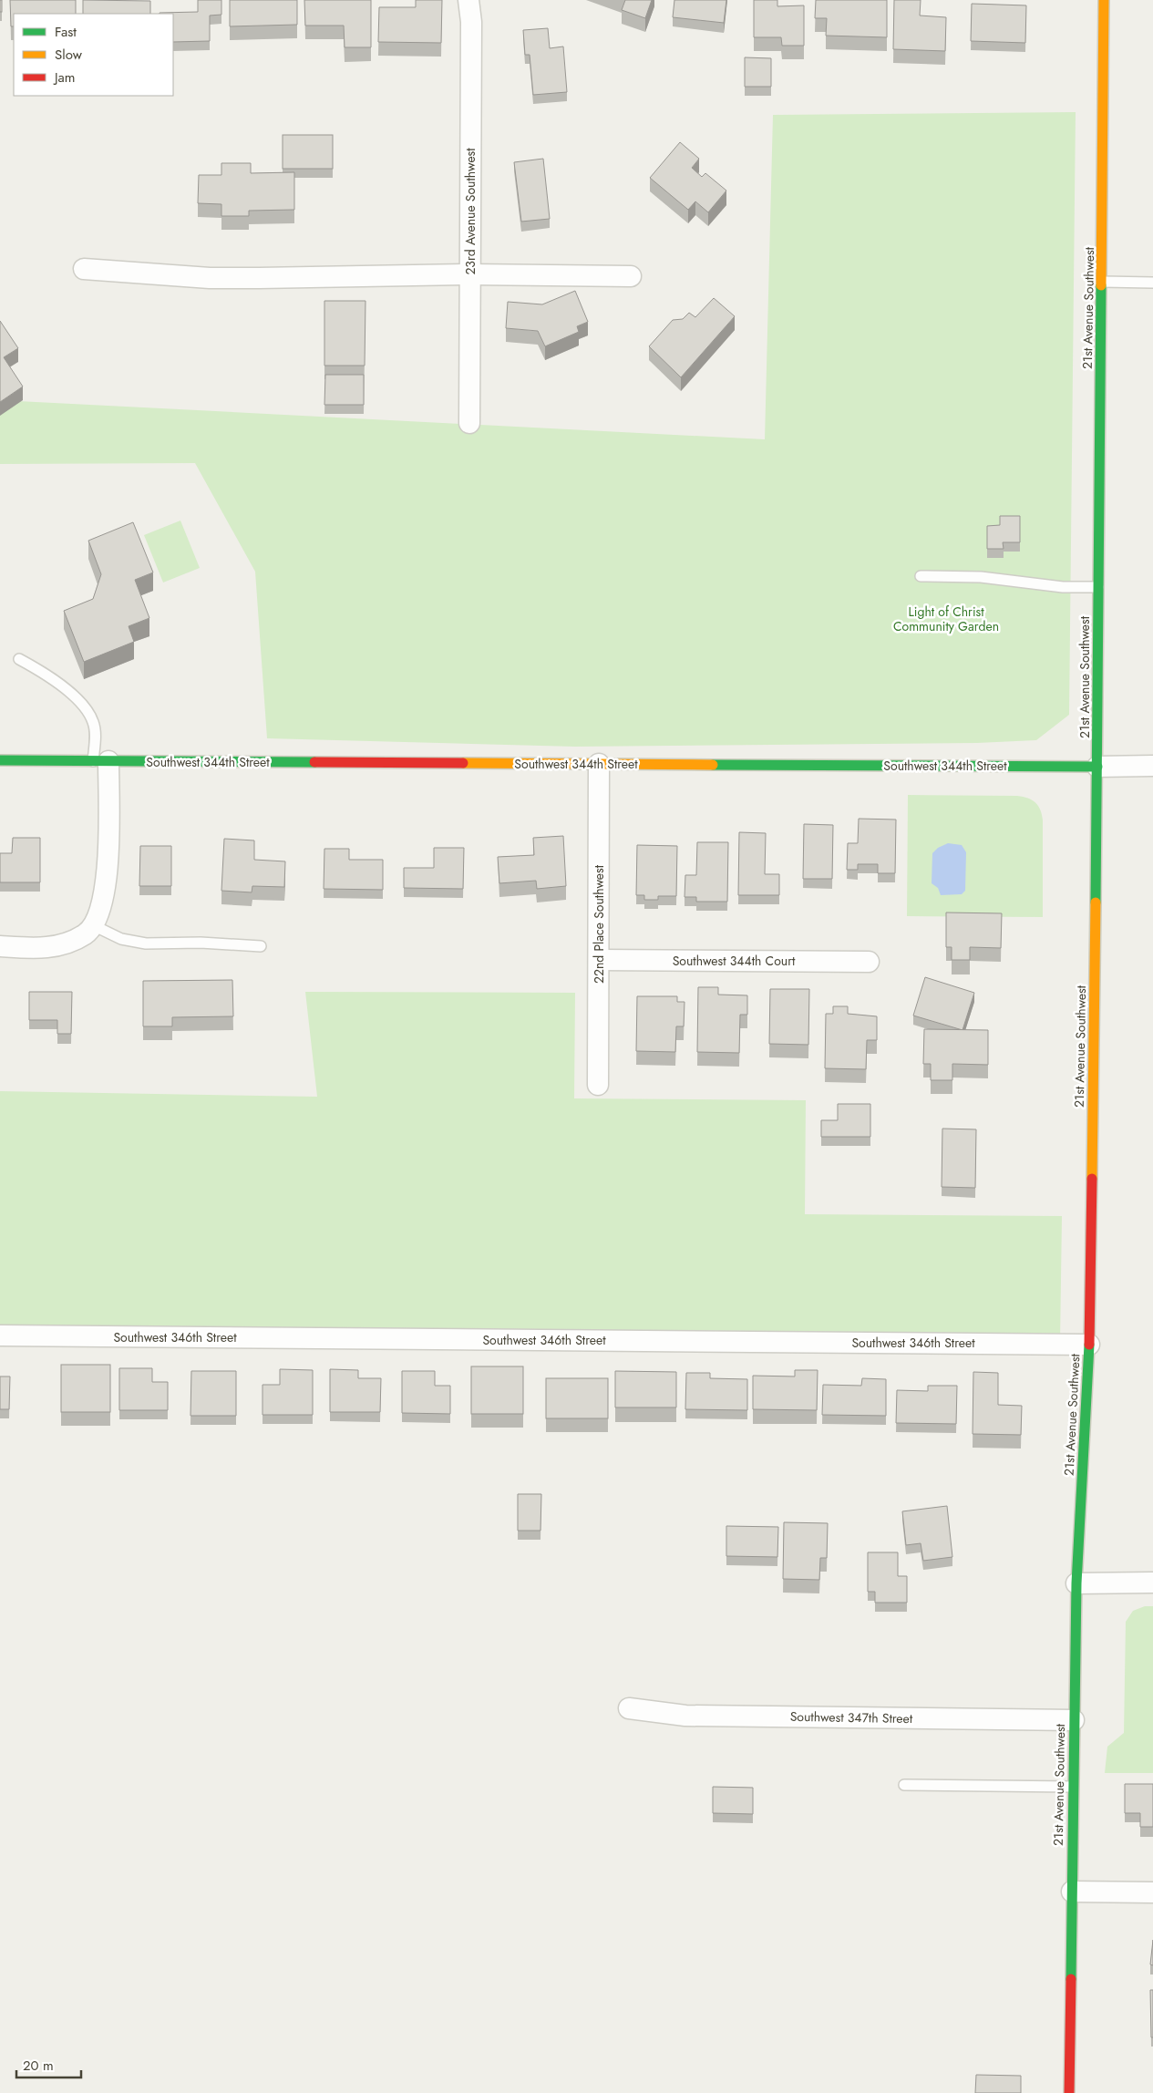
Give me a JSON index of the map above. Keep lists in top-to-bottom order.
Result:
{
  "streets": {
    "main road": ["21st Avenue Southwest", "Southwest 344th Street"],
    "street": [
      "23rd Avenue Southwest",
      "22nd Place Southwest",
      "Southwest 344th Court",
      "Southwest 346th Street",
      "Southwest 347th Street"
    ]
  },
  "crossings": [
    ["21st Avenue Southwest", "Southwest 344th Street"],
    ["21st Avenue Southwest", "Southwest 346th Street"],
    ["21st Avenue Southwest", "Southwest 347th Street"],
    ["Southwest 344th Street", "22nd Place Southwest"],
    ["22nd Place Southwest", "Southwest 344th Court"]
  ],
  "parks": ["Light of Christ Community Garden"],
  "legend": ["Fast", "Slow", "Jam"],
  "scale_bar": "20 m"
}
